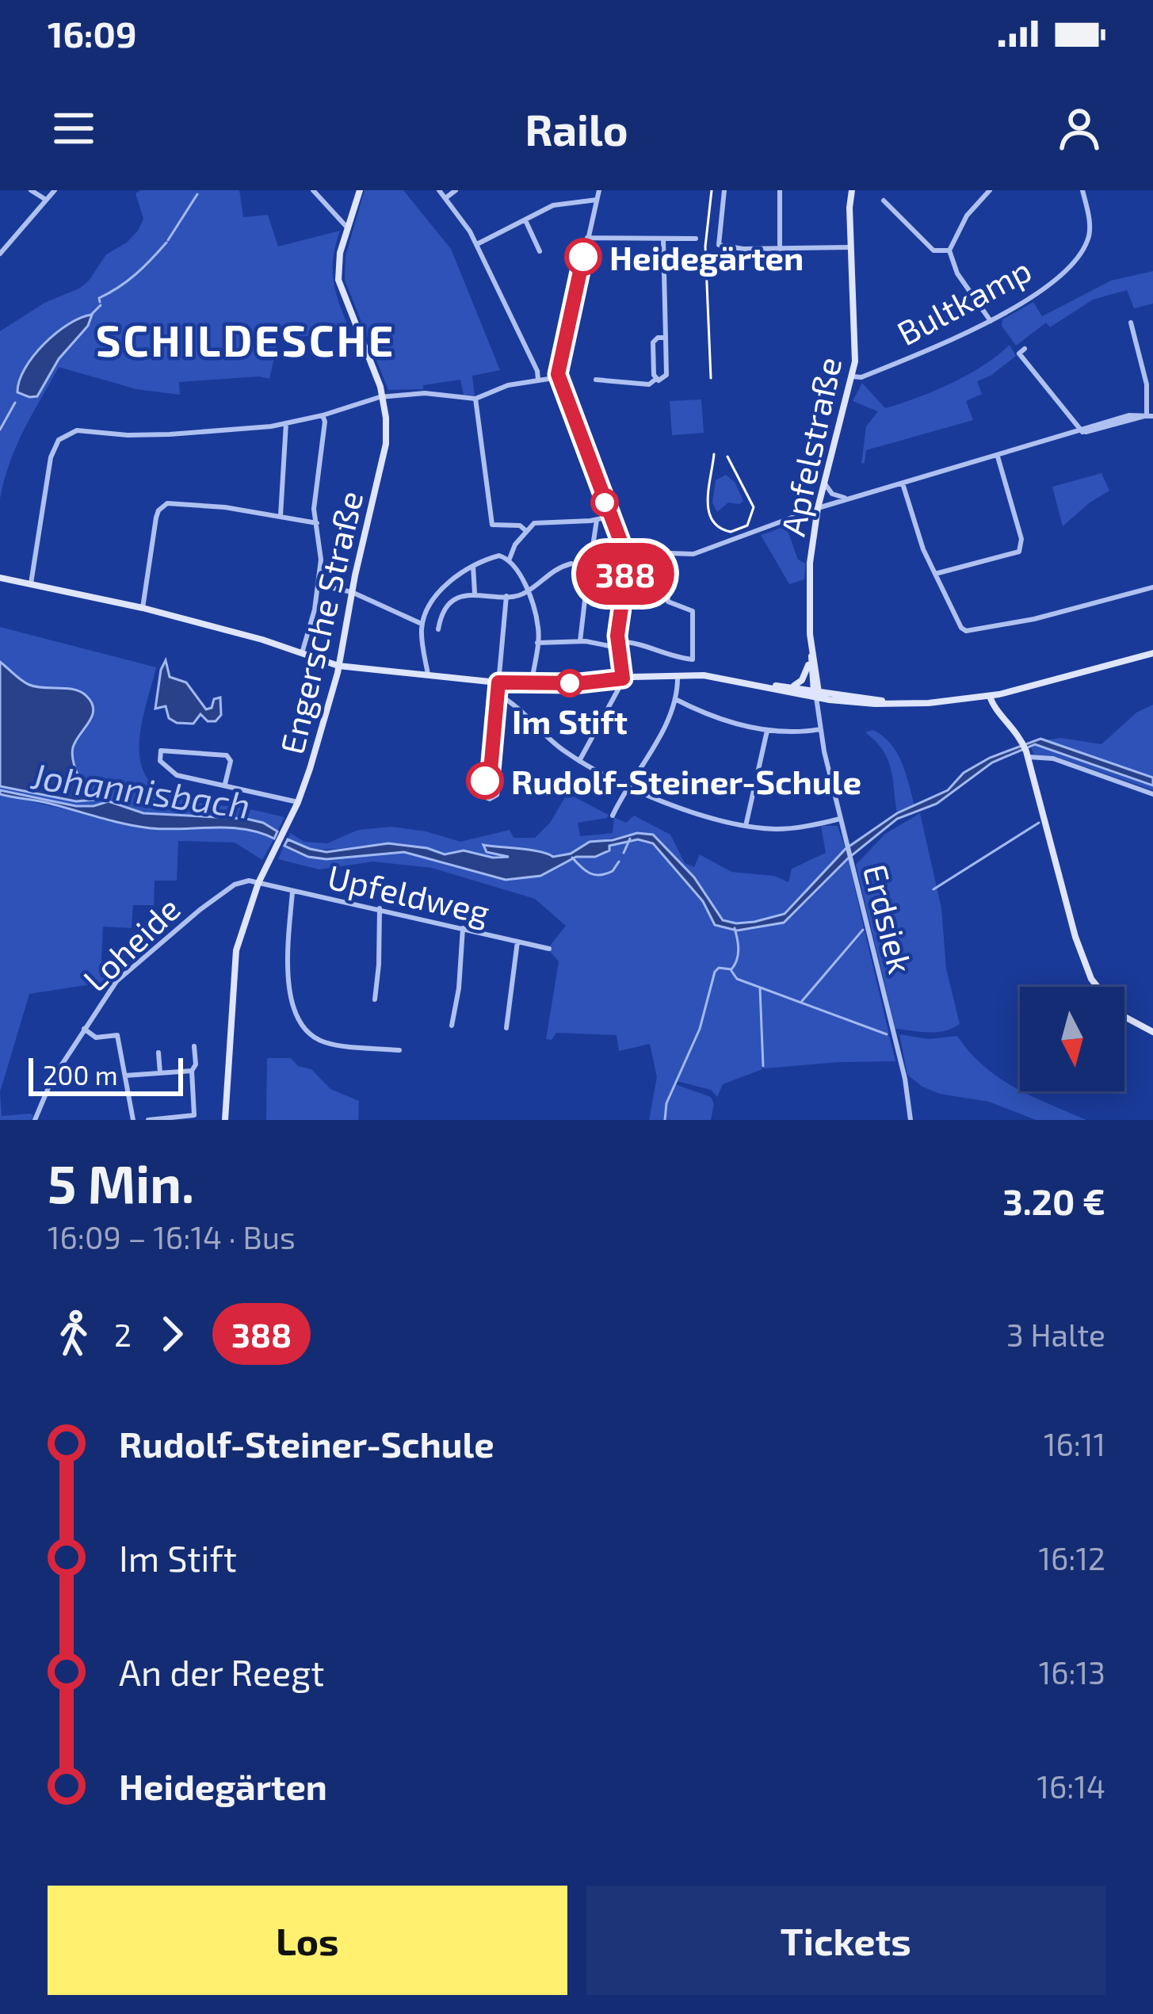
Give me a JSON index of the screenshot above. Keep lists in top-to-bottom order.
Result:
{
  "streets": {
    "main road": ["Apfelstraße", "Engersche Straße"],
    "street": [
      "Bultkamp",
      "Upfeldweg",
      "Erdsiek",
      "Loheide"
    ]
  },
  "crossings": [
    ["Bultkamp", "Apfelstraße"],
    ["Apfelstraße", "Erdsiek"],
    ["Engersche Straße", "Upfeldweg"],
    ["Engersche Straße", "Loheide"],
    ["Upfeldweg", "Loheide"]
  ],
  "districts": ["SCHILDESCHE"],
  "water": ["Johannisbach"],
  "places": ["Heidegärten", "Im Stift", "Rudolf-Steiner-Schule"],
  "lines": ["bus line 388"],
  "scale_bar": "200 m",
  "north": "bottom",
  "page": {
    "status": "16:09",
    "header": "Railo",
    "on_map": "388",
    "scale": "200 m",
    "heading": ["5 Min.", "16:09 – 16:14 · Bus", "3.20 €"],
    "legs": ["2", "388", "3 Halte"],
    "list": [
      {
        "name": "Rudolf-Steiner-Schule",
        "value": "16:11"
      },
      {
        "name": "Im Stift",
        "value": "16:12"
      },
      {
        "name": "An der Reegt",
        "value": "16:13"
      },
      {
        "name": "Heidegärten",
        "value": "16:14"
      }
    ],
    "buttons": ["Los", "Tickets"]
  }
}
